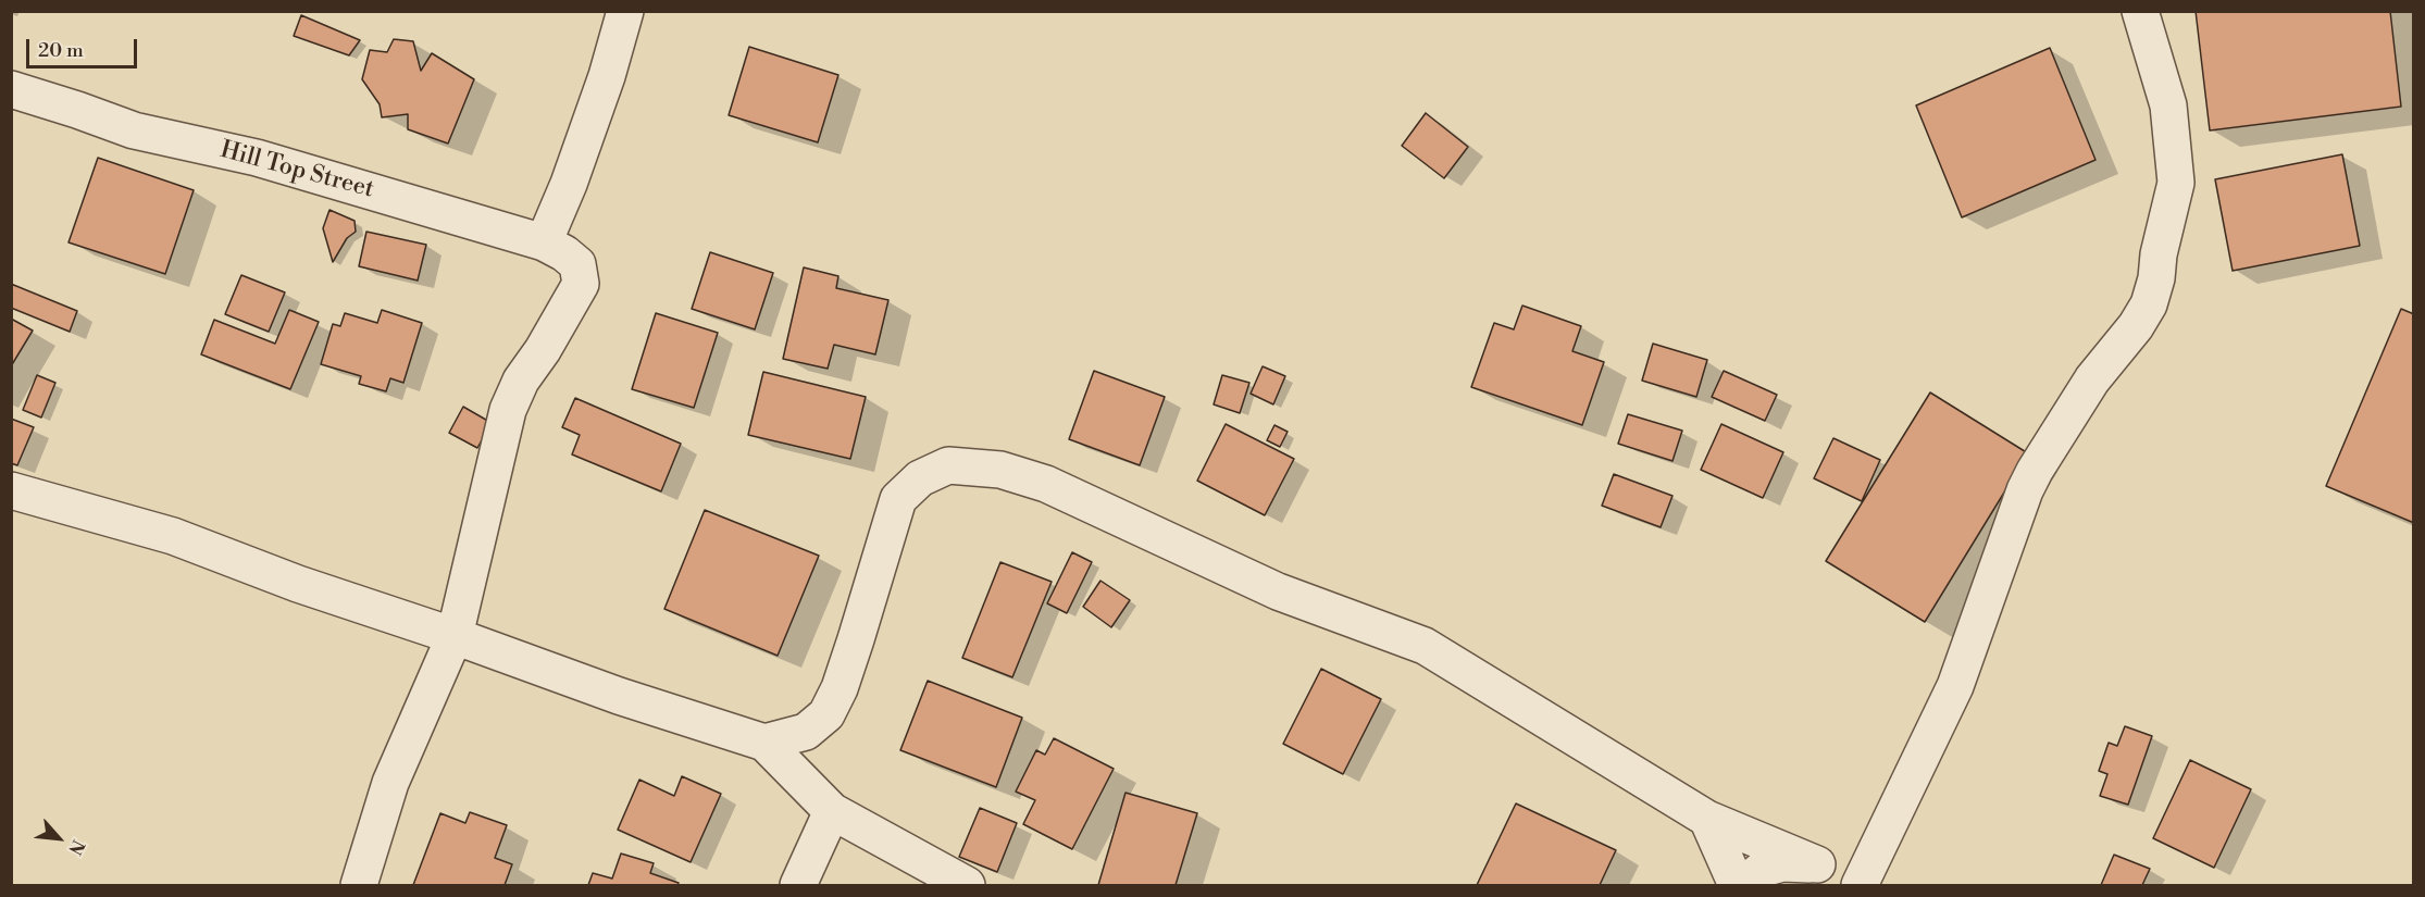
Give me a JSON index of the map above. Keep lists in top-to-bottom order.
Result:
{
  "streets": {
    "street": ["Hill Top Street"]
  },
  "scale_bar": "20 m",
  "north": "bottom right"
}
